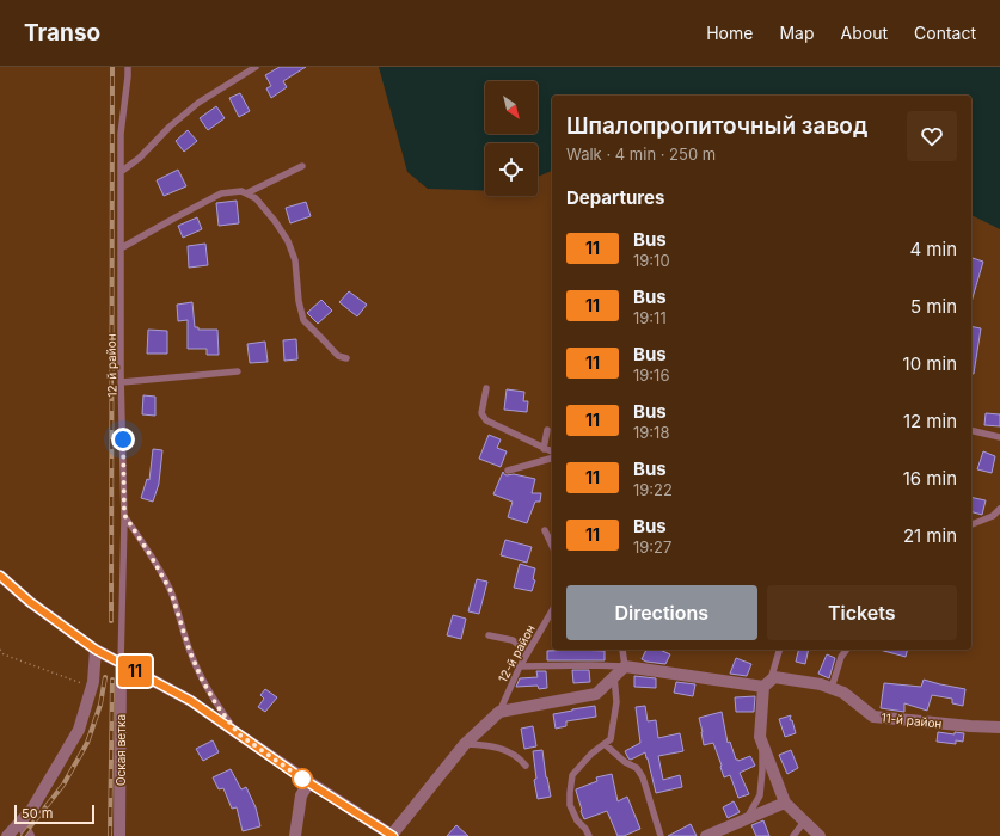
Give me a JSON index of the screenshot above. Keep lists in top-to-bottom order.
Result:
{
  "streets": {
    "street": ["11-й район", "Оская ветка"],
    "lane": ["12-й район"]
  },
  "crossings": [
    ["12-й район", "Оская ветка"]
  ],
  "lines": ["bus line 11"],
  "scale_bar": "50 m",
  "north": "bottom right",
  "page": {
    "header": "Transo",
    "nav": [
      "Home",
      "Map",
      "About",
      "Contact"
    ],
    "on_map": "11",
    "heading": [
      ["Шпалопропиточный завод", "Walk · 4 min · 250 m"],
      "Departures"
    ],
    "list": [
      {
        "mark": "11",
        "name": "Bus",
        "note": "19:10",
        "value": "4 min"
      },
      {
        "mark": "11",
        "name": "Bus",
        "note": "19:11",
        "value": "5 min"
      },
      {
        "mark": "11",
        "name": "Bus",
        "note": "19:16",
        "value": "10 min"
      },
      {
        "mark": "11",
        "name": "Bus",
        "note": "19:18",
        "value": "12 min"
      },
      {
        "mark": "11",
        "name": "Bus",
        "note": "19:22",
        "value": "16 min"
      },
      {
        "mark": "11",
        "name": "Bus",
        "note": "19:27",
        "value": "21 min"
      }
    ],
    "buttons": ["Directions", "Tickets"],
    "scale": "50 m"
  }
}
